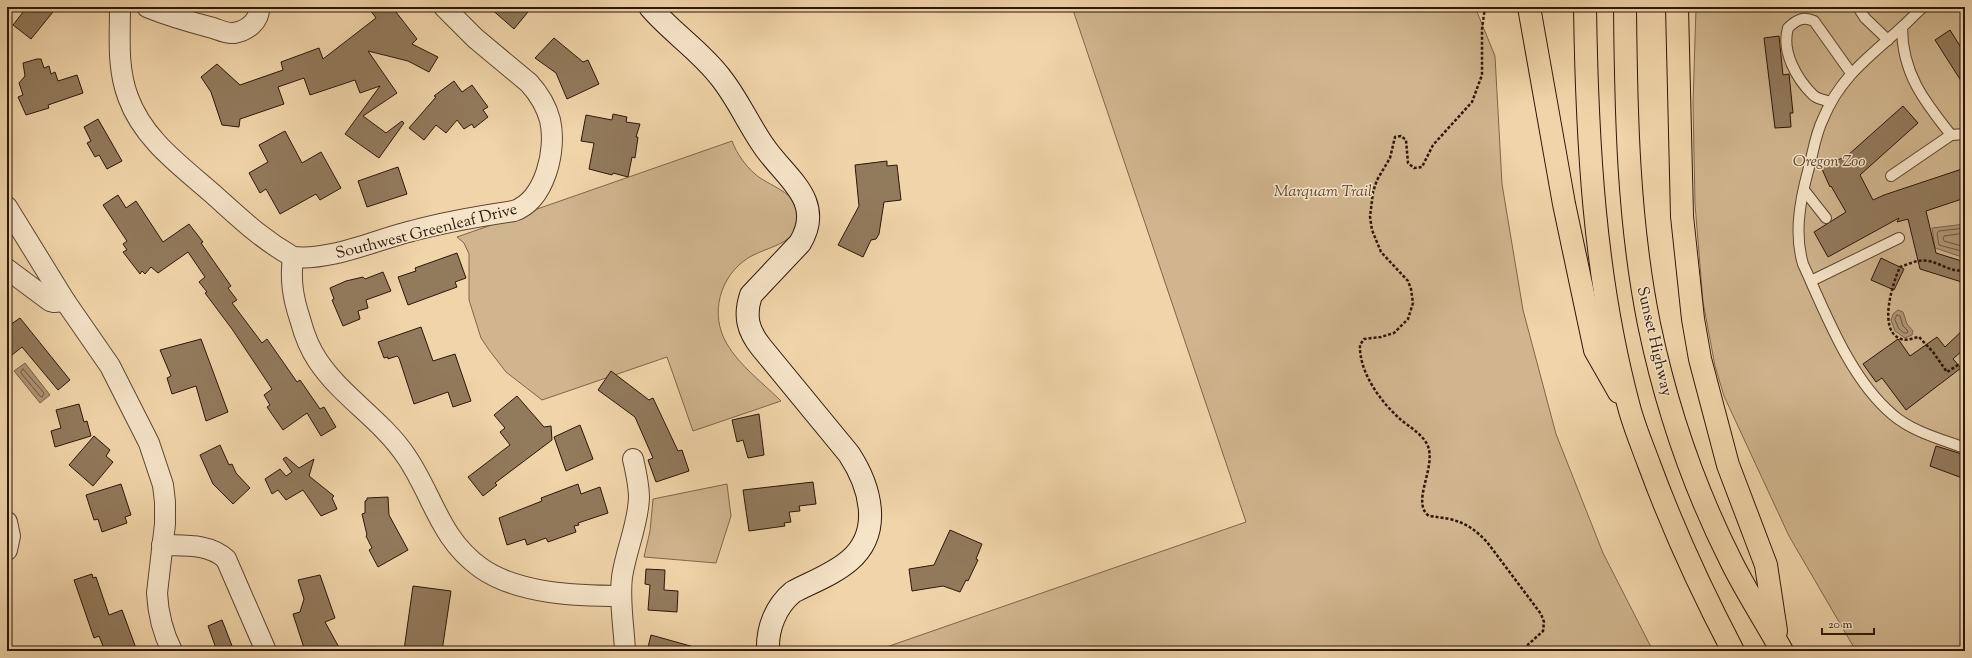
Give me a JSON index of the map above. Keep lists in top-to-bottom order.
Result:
{
  "streets": {
    "highway": ["Sunset Highway"],
    "street": ["Southwest Greenleaf Drive"]
  },
  "parks": ["Oregon Zoo", "Marquam Trail"],
  "scale_bar": "20 m"
}
